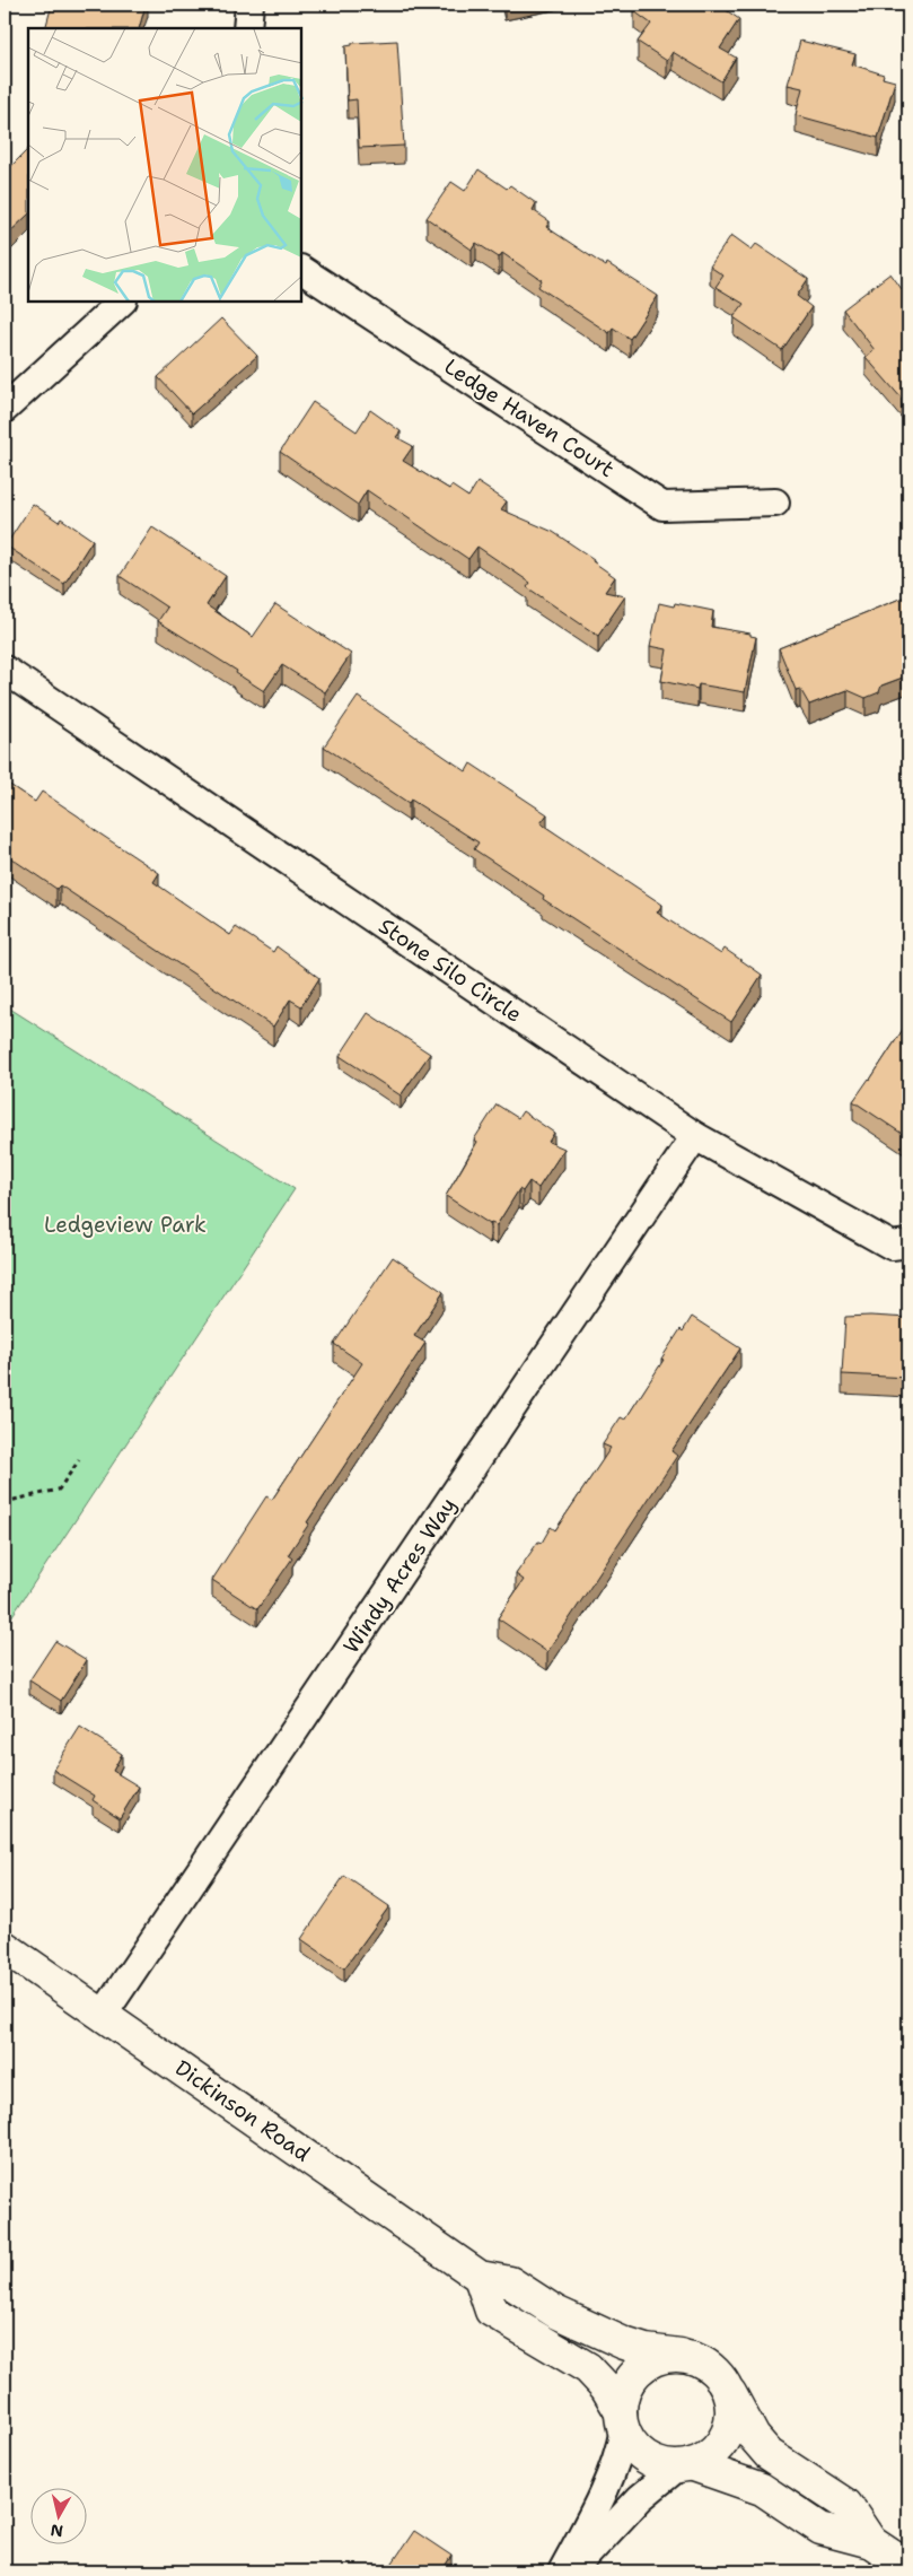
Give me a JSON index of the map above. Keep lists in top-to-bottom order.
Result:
{
  "streets": {
    "street": [
      "Ledge Haven Court",
      "Stone Silo Circle",
      "Windy Acres Way",
      "Dickinson Road"
    ]
  },
  "crossings": [
    ["Stone Silo Circle", "Windy Acres Way"],
    ["Windy Acres Way", "Dickinson Road"]
  ],
  "parks": ["Ledgeview Park"],
  "north": "bottom"
}
